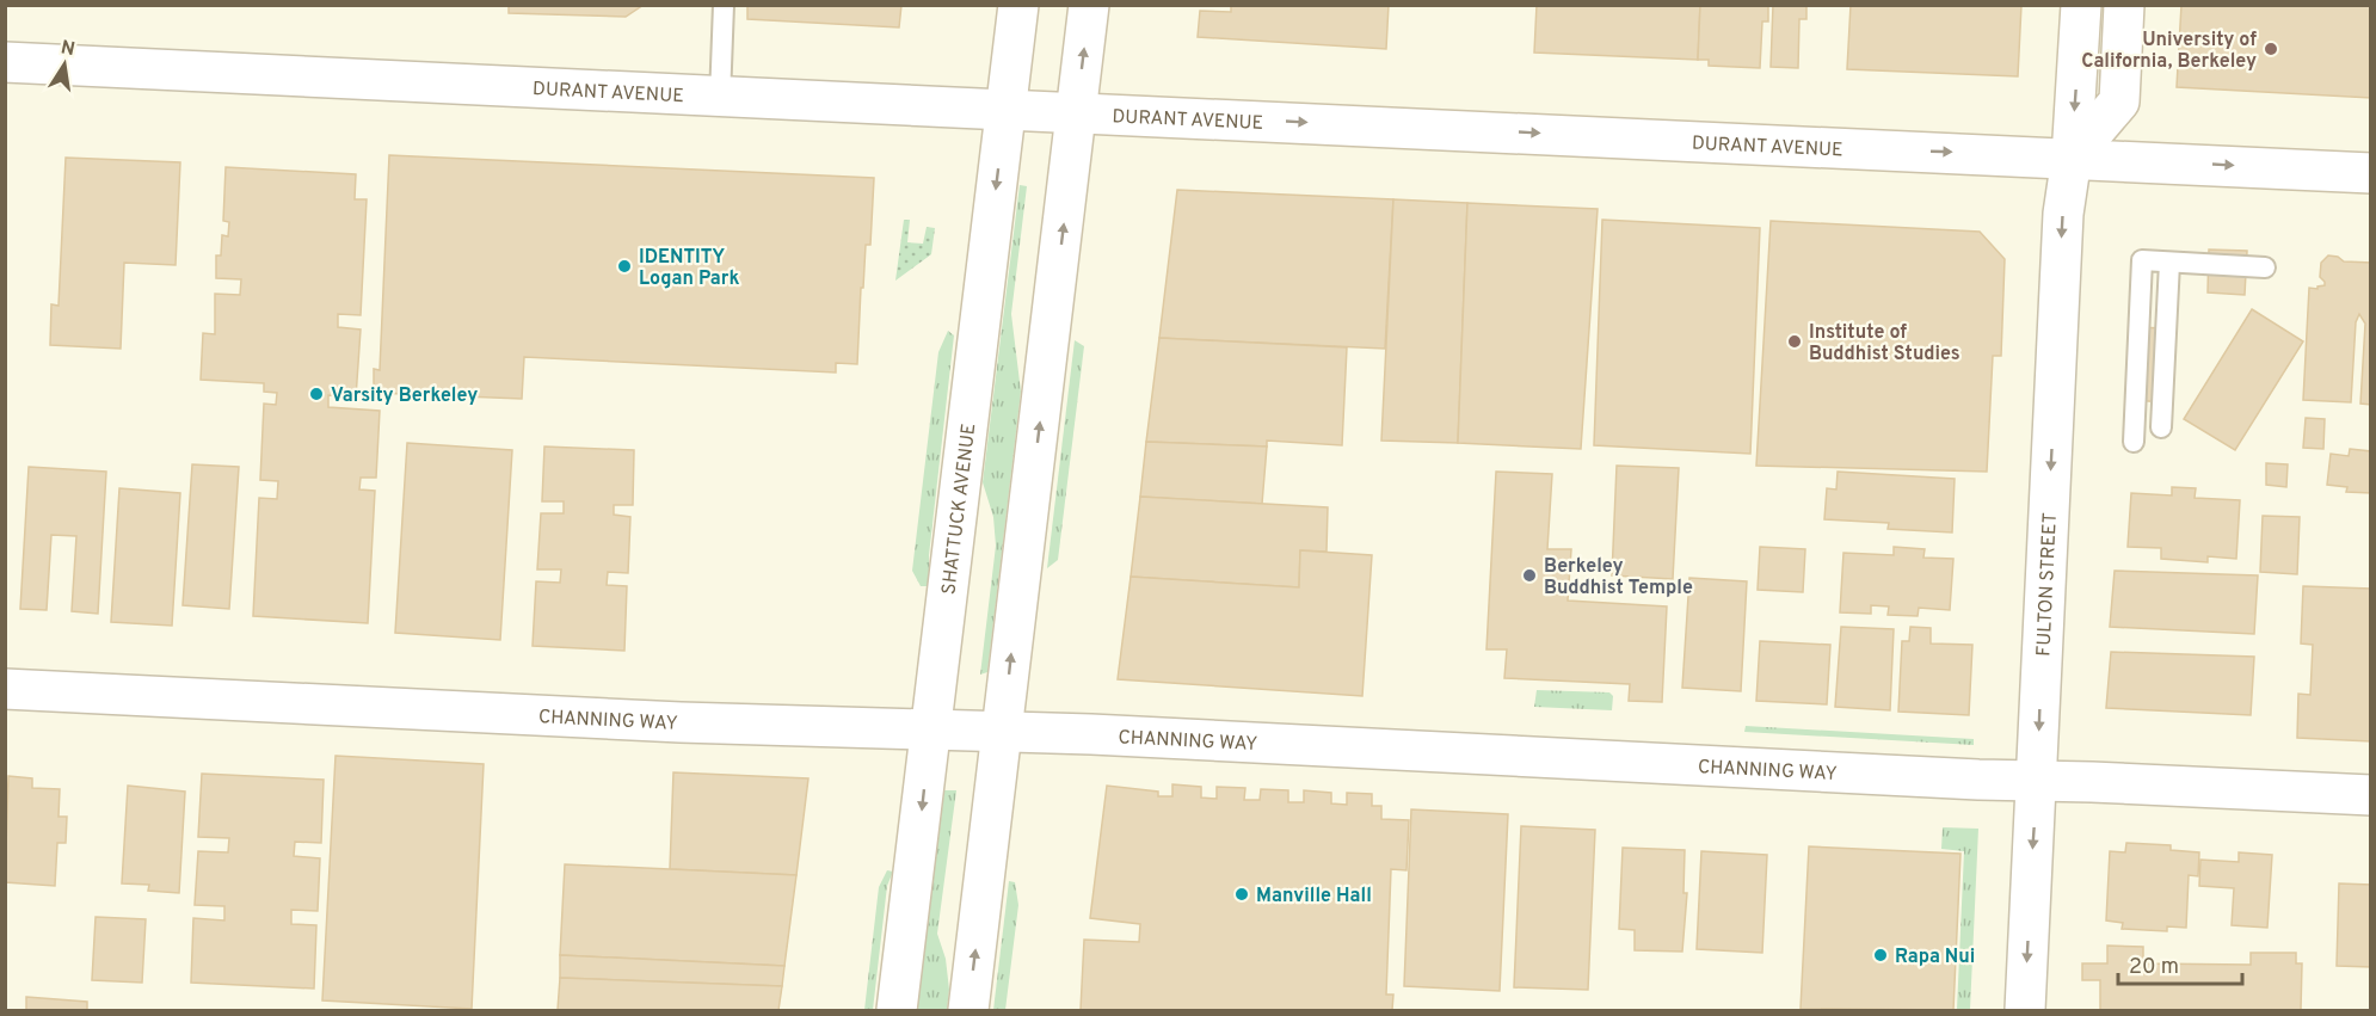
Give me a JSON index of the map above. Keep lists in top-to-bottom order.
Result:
{
  "streets": {
    "street": [
      "DURANT AVENUE",
      "SHATTUCK AVENUE",
      "FULTON STREET",
      "CHANNING WAY"
    ]
  },
  "crossings": [
    ["DURANT AVENUE", "SHATTUCK AVENUE"],
    ["DURANT AVENUE", "FULTON STREET"],
    ["SHATTUCK AVENUE", "CHANNING WAY"],
    ["FULTON STREET", "CHANNING WAY"]
  ],
  "one_way": ["DURANT AVENUE", "FULTON STREET"],
  "places": [
    "University of California, Berkeley",
    "IDENTITY Logan Park",
    "Institute of Buddhist Studies",
    "Varsity Berkeley",
    "Berkeley Buddhist Temple",
    "Manville Hall",
    "Rapa Nui"
  ],
  "scale_bar": "20 m",
  "north": "top"
}
